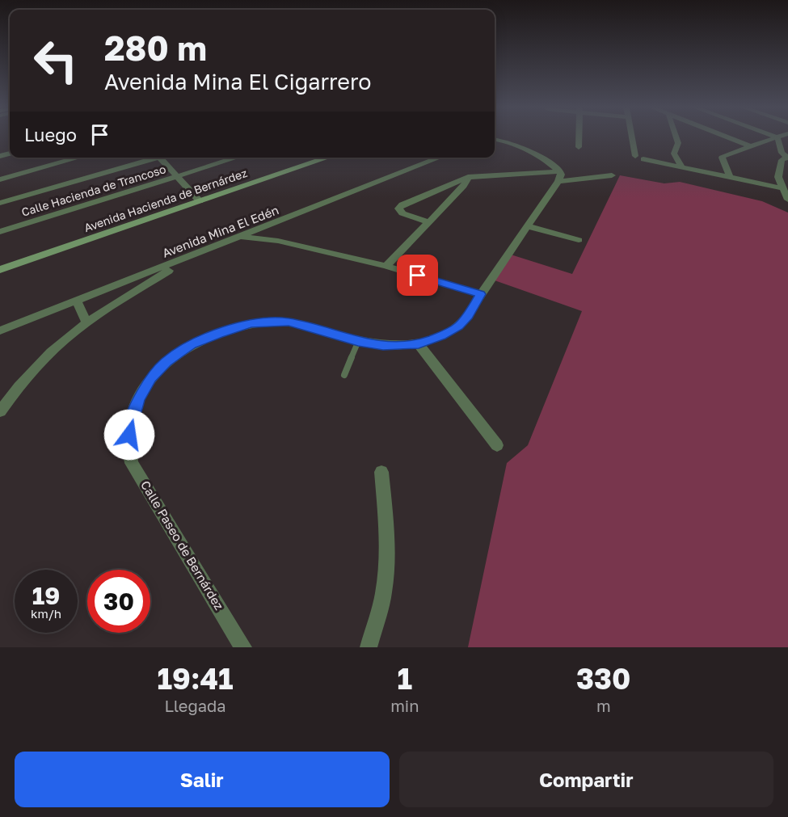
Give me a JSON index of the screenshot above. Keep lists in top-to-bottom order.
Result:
{
  "streets": {
    "street": [
      "Calle Hacienda de Trancoso",
      "Avenida Hacienda de Bernárdez",
      "Avenida Mina El Edén",
      "Calle Paseo de Bernárdez"
    ]
  },
  "page": {
    "turn": ["280 m", "Avenida Mina El Cigarrero"],
    "then": "Luego",
    "speed": "19 km/h",
    "limit": "30",
    "eta": [
      "19:41",
      "Llegada",
      "1",
      "min",
      "330",
      "m"
    ],
    "buttons": ["Salir", "Compartir"]
  }
}
